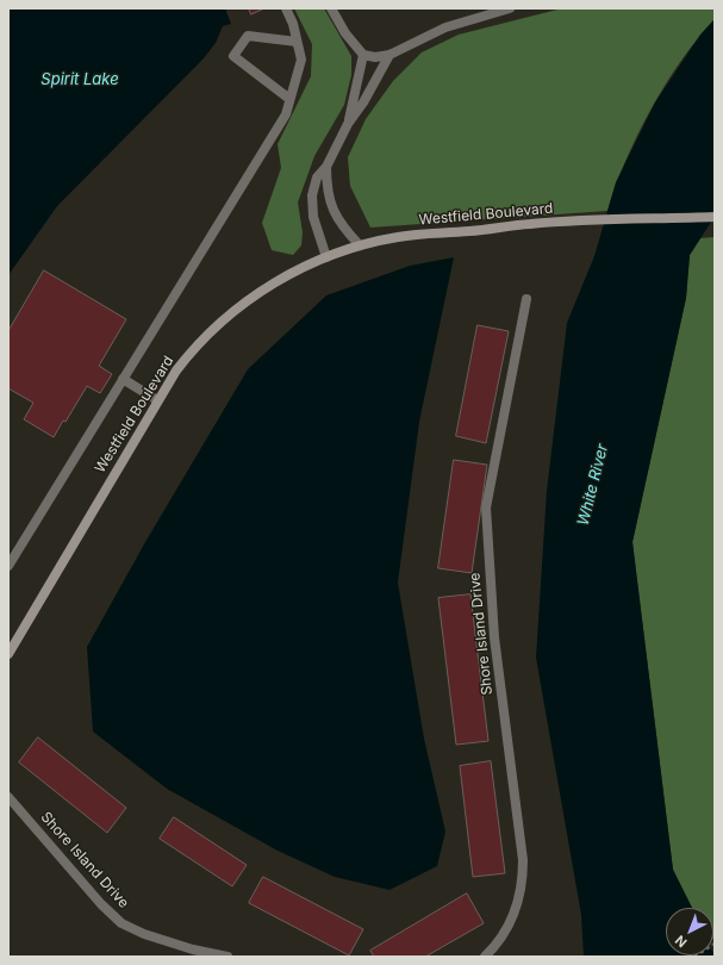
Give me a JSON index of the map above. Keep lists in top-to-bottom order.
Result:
{
  "streets": {
    "street": ["Westfield Boulevard", "Shore Island Drive"]
  },
  "water": ["Spirit Lake", "White River"],
  "north": "bottom left"
}
